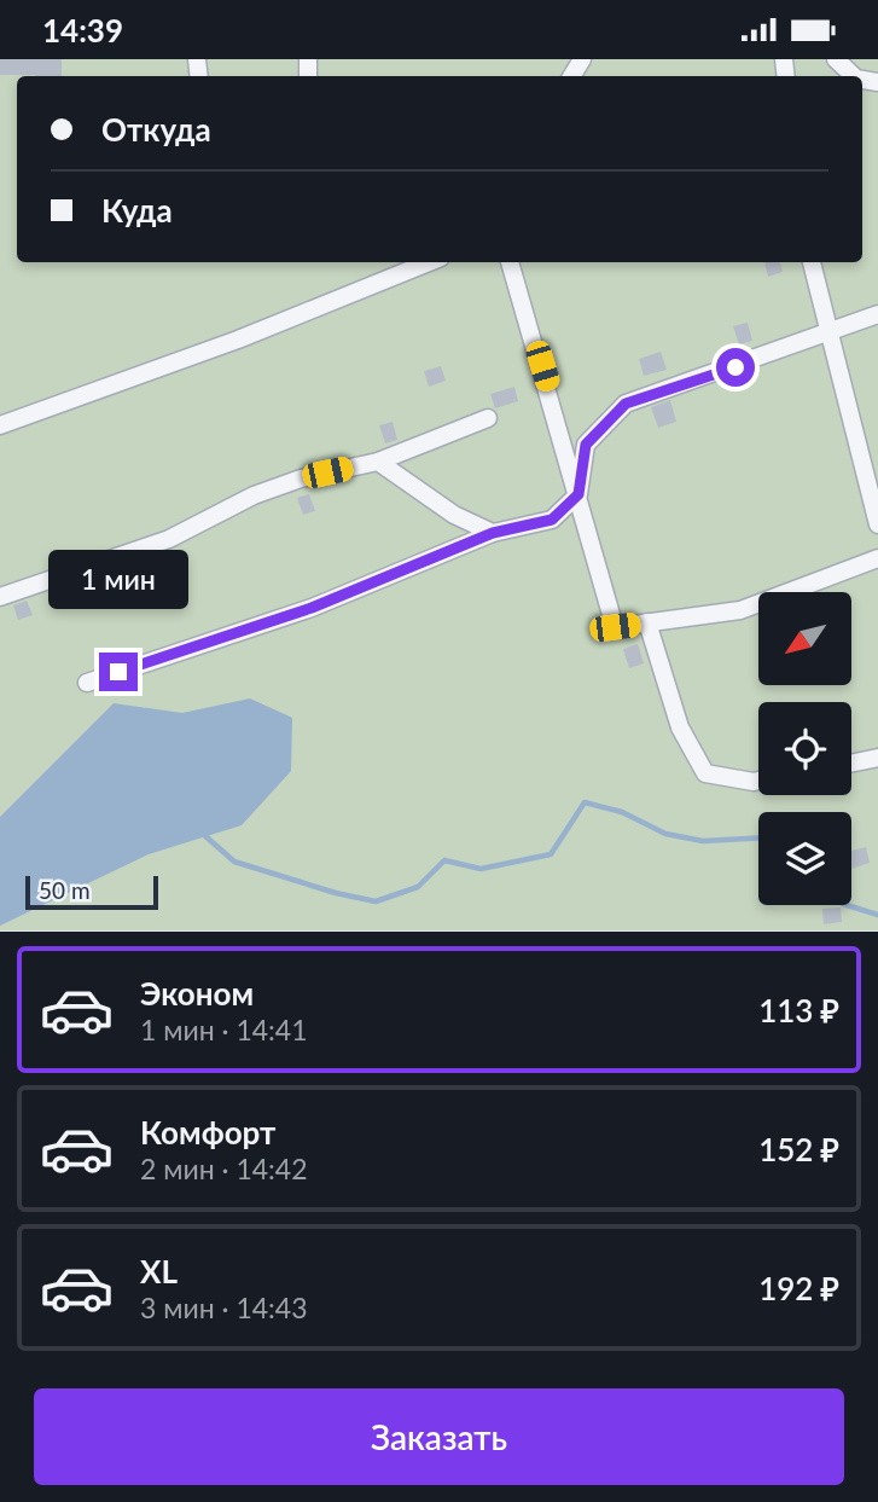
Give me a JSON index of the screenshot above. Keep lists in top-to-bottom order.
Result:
{
  "scale_bar": "50 m",
  "north": "bottom left",
  "page": {
    "status": "14:39",
    "banner": ["Откуда", "Куда"],
    "bubble": "1 мин",
    "scale": "50 m",
    "list": [
      {
        "name": "Эконом",
        "note": "1 мин · 14:41",
        "value": "113 ₽"
      },
      {
        "name": "Комфорт",
        "note": "2 мин · 14:42",
        "value": "152 ₽"
      },
      {
        "name": "XL",
        "note": "3 мин · 14:43",
        "value": "192 ₽"
      }
    ],
    "buttons": "Заказать"
  }
}
